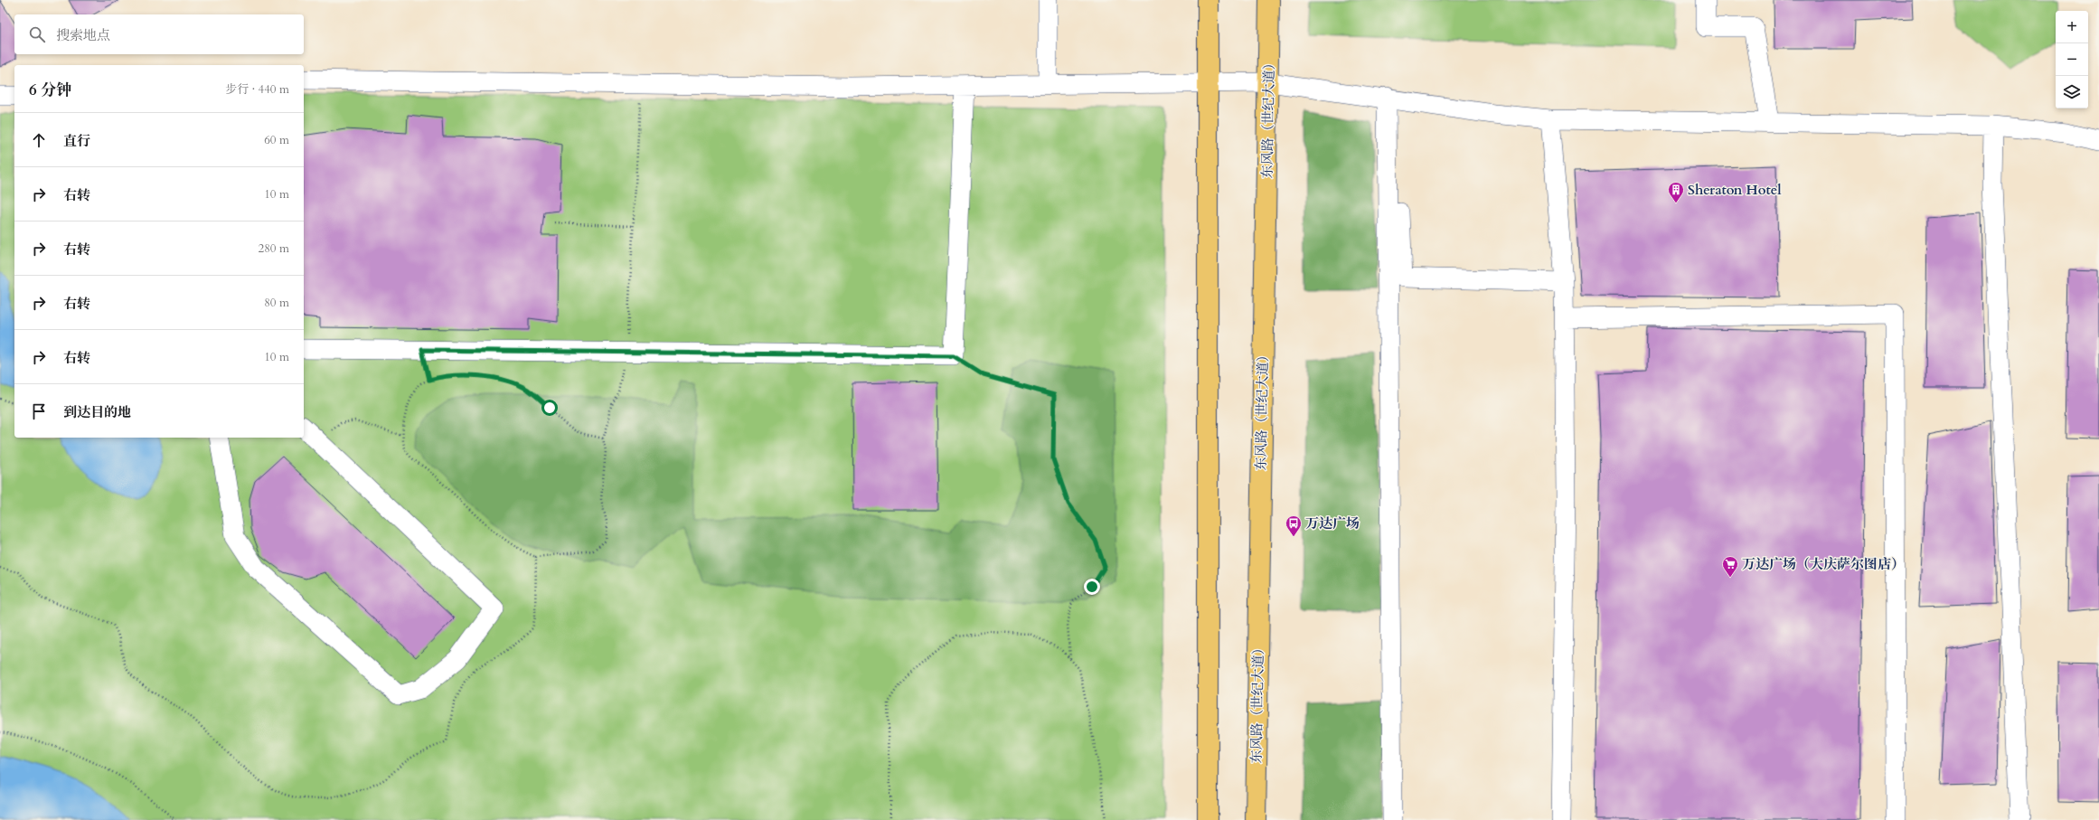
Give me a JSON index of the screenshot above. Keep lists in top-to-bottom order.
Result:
{
  "streets": {
    "highway": ["东风路（世纪大道）"]
  },
  "places": {
    "building": ["Sheraton Hotel"],
    "bus stop": ["万达广场"],
    "supermarket": ["万达广场（大庆萨尔图店）"]
  },
  "page": {
    "map_buttons": ["+", "−"],
    "search": "搜索地点",
    "heading": ["6 分钟", "步行 · 440 m"],
    "list": [
      ["直行", "60 m"],
      ["右转", "10 m"],
      ["右转", "280 m"],
      ["右转", "80 m"],
      ["右转", "10 m"],
      "到达目的地"
    ]
  }
}
